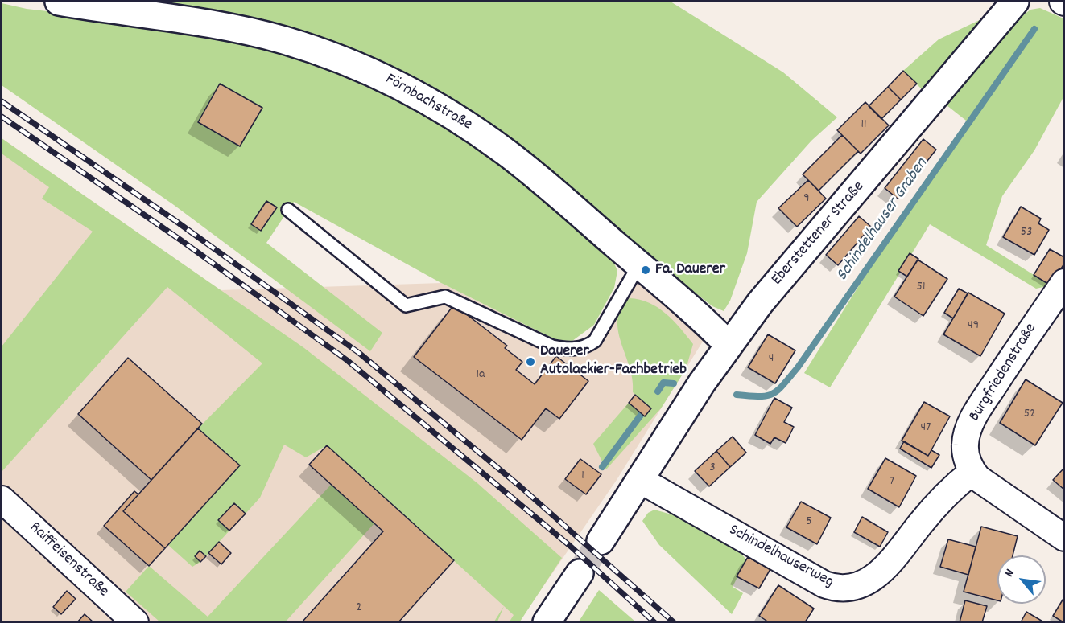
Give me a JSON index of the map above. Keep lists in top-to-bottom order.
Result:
{
  "streets": {
    "street": [
      "Förnbachstraße",
      "Eberstettener Straße",
      "Burgfriedenstraße",
      "Schindelhauserweg",
      "Raiffeisenstraße"
    ]
  },
  "crossings": [
    ["Förnbachstraße", "Eberstettener Straße"],
    ["Eberstettener Straße", "Schindelhauserweg"],
    ["Burgfriedenstraße", "Schindelhauserweg"]
  ],
  "water": ["Schindelhauser Graben"],
  "places": ["Fa. Dauerer", "Dauerer Autolackier-Fachbetrieb"],
  "house_numbers": [
    "11",
    "9",
    "53",
    "51",
    "49",
    "4",
    "1a",
    "52",
    "47",
    "3",
    "1",
    "7",
    "5",
    "2"
  ],
  "north": "top left"
}
